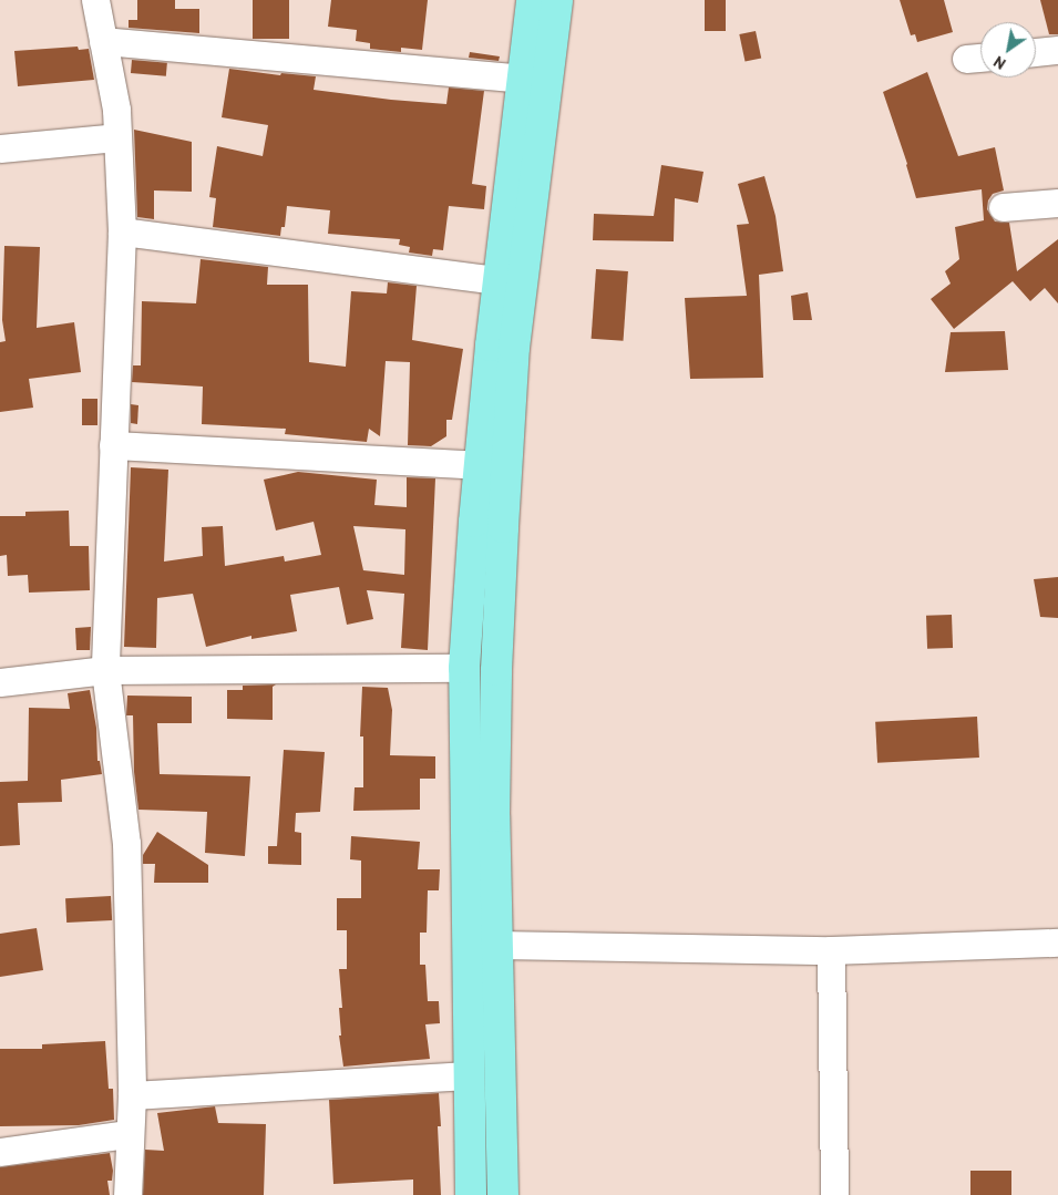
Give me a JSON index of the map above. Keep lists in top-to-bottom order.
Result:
{
  "north": "bottom left"
}
